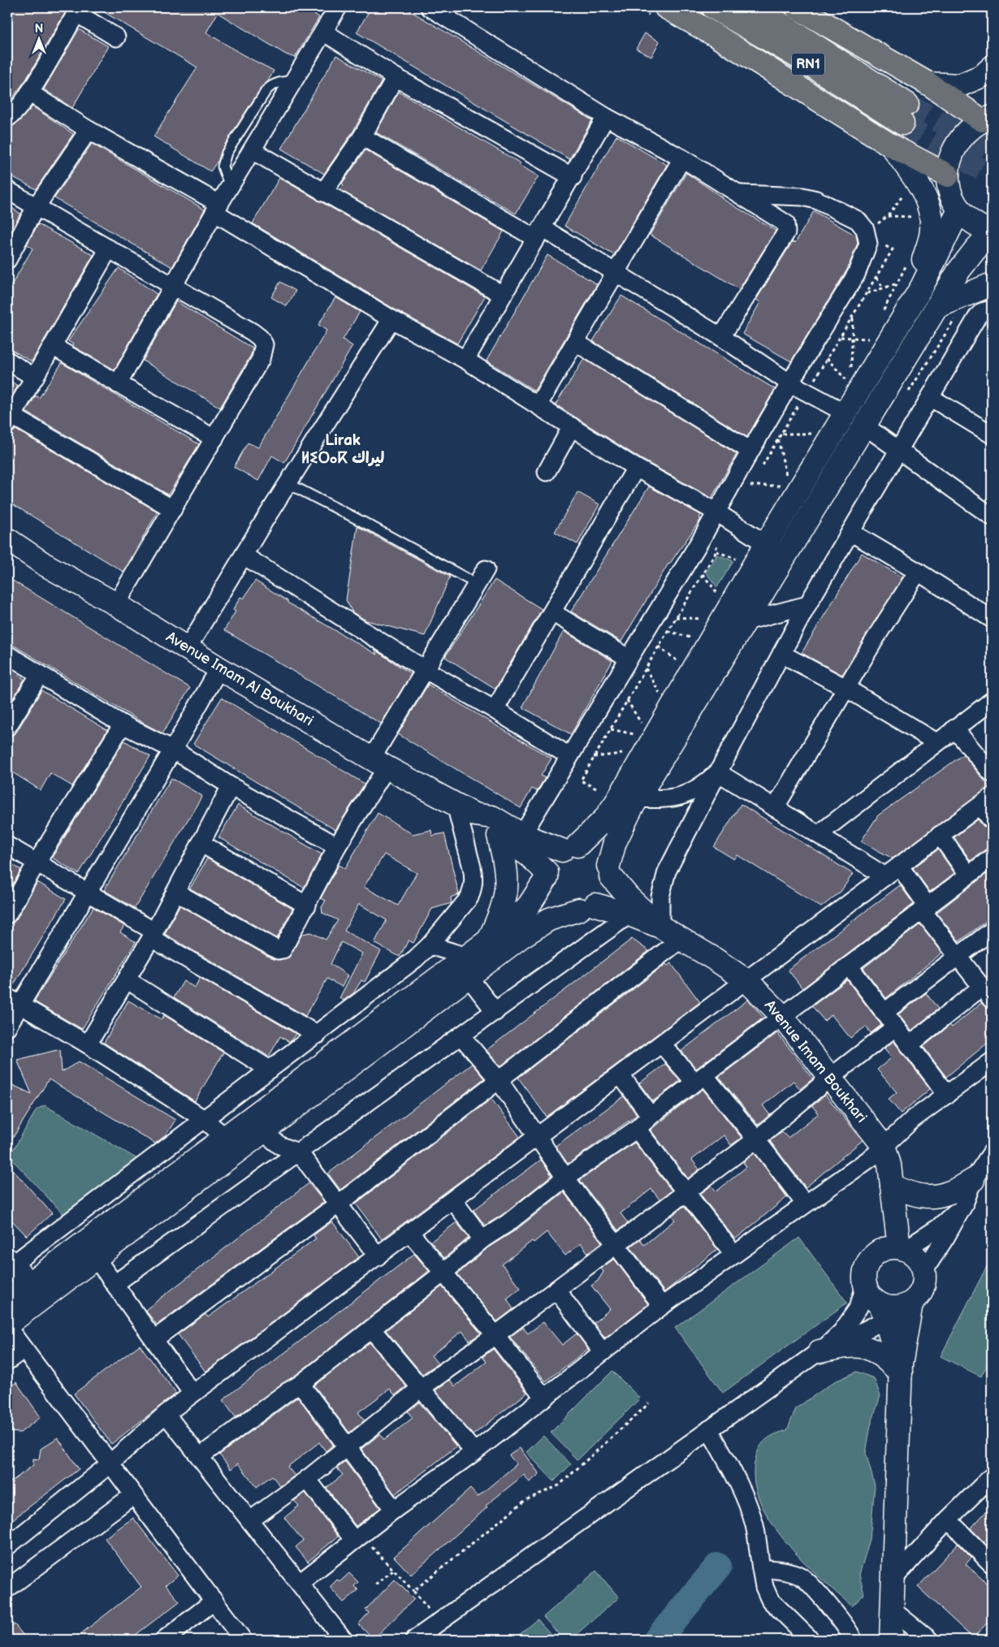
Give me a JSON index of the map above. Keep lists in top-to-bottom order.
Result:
{
  "streets": {
    "highway": ["RN1"],
    "main road": ["Avenue Imam Al Boukhari", "Avenue Imam Boukhari"]
  },
  "crossings": [
    ["Avenue Imam Al Boukhari", "Avenue Imam Boukhari"]
  ],
  "districts": ["Lirak ⵍⵉⵔⴰⴽ ليراك"],
  "north": "top"
}
